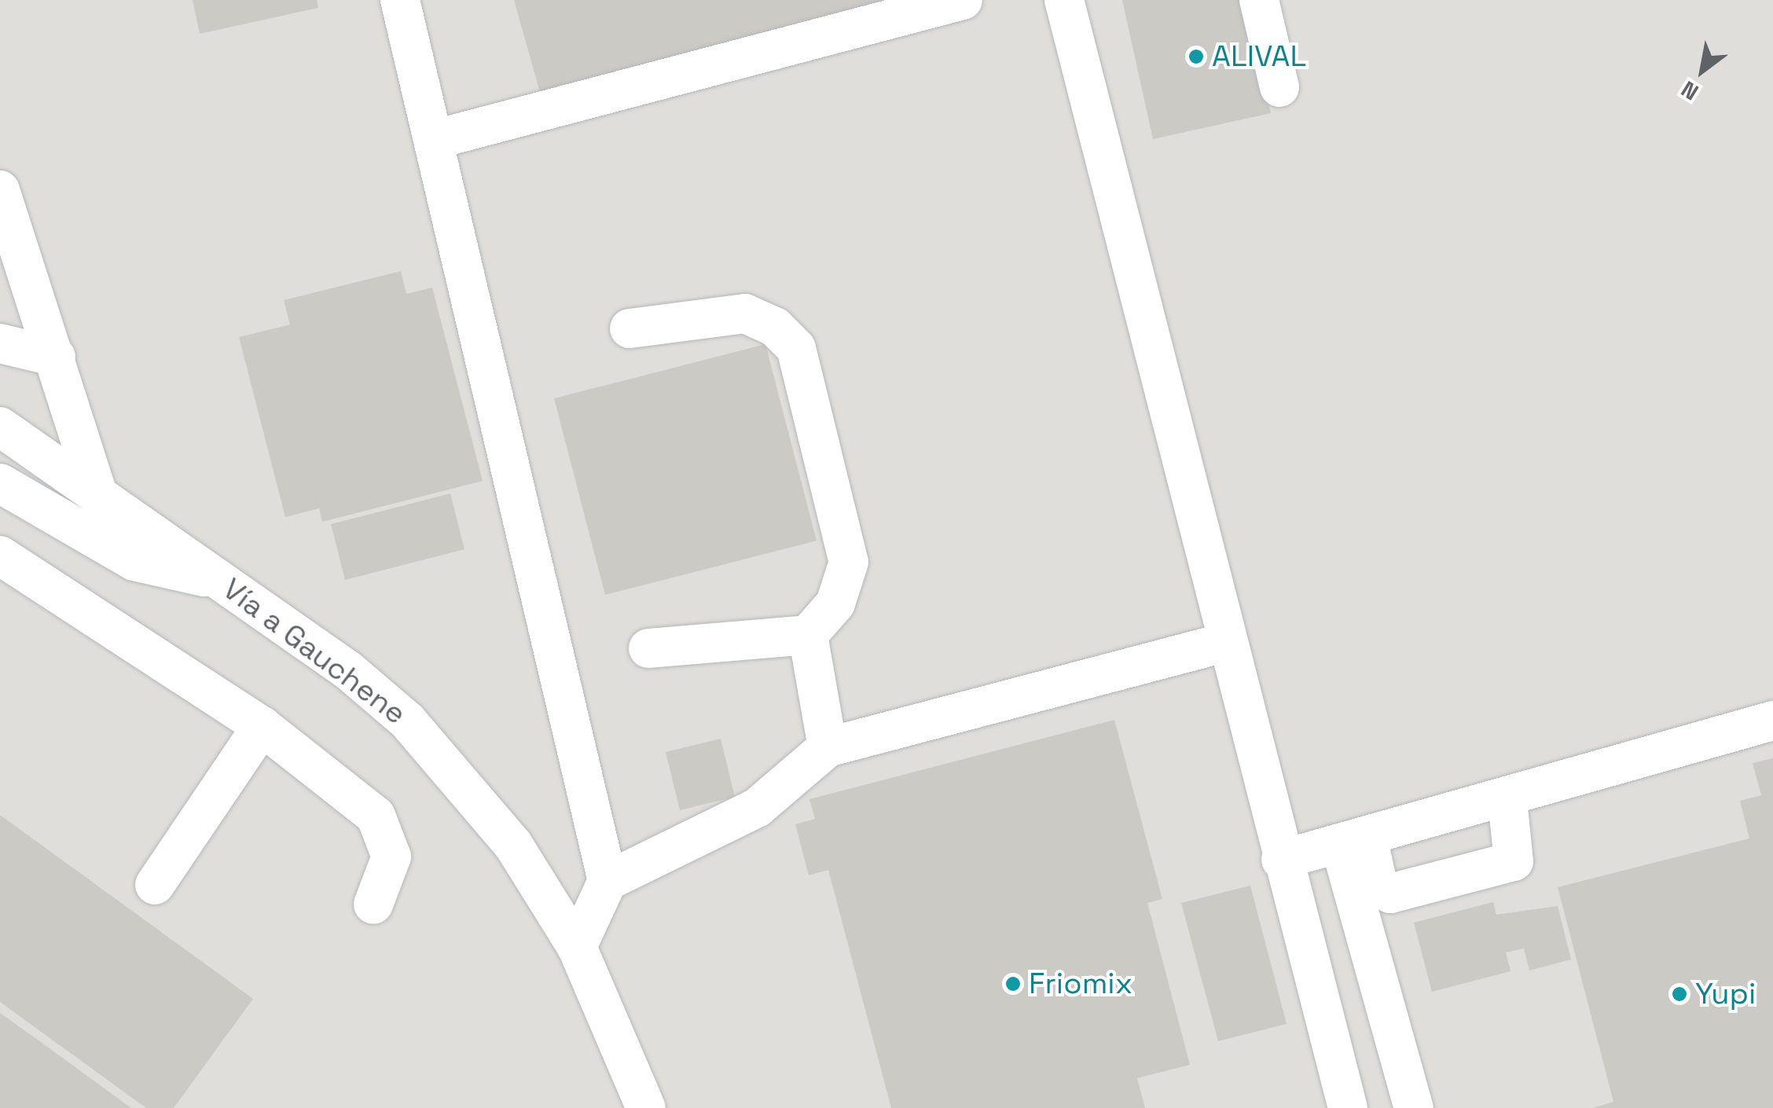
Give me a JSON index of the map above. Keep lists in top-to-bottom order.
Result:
{
  "streets": {
    "street": ["Vía a Gauchene"]
  },
  "places": ["ALIVAL", "Friomix", "Yupi"],
  "north": "bottom left"
}
